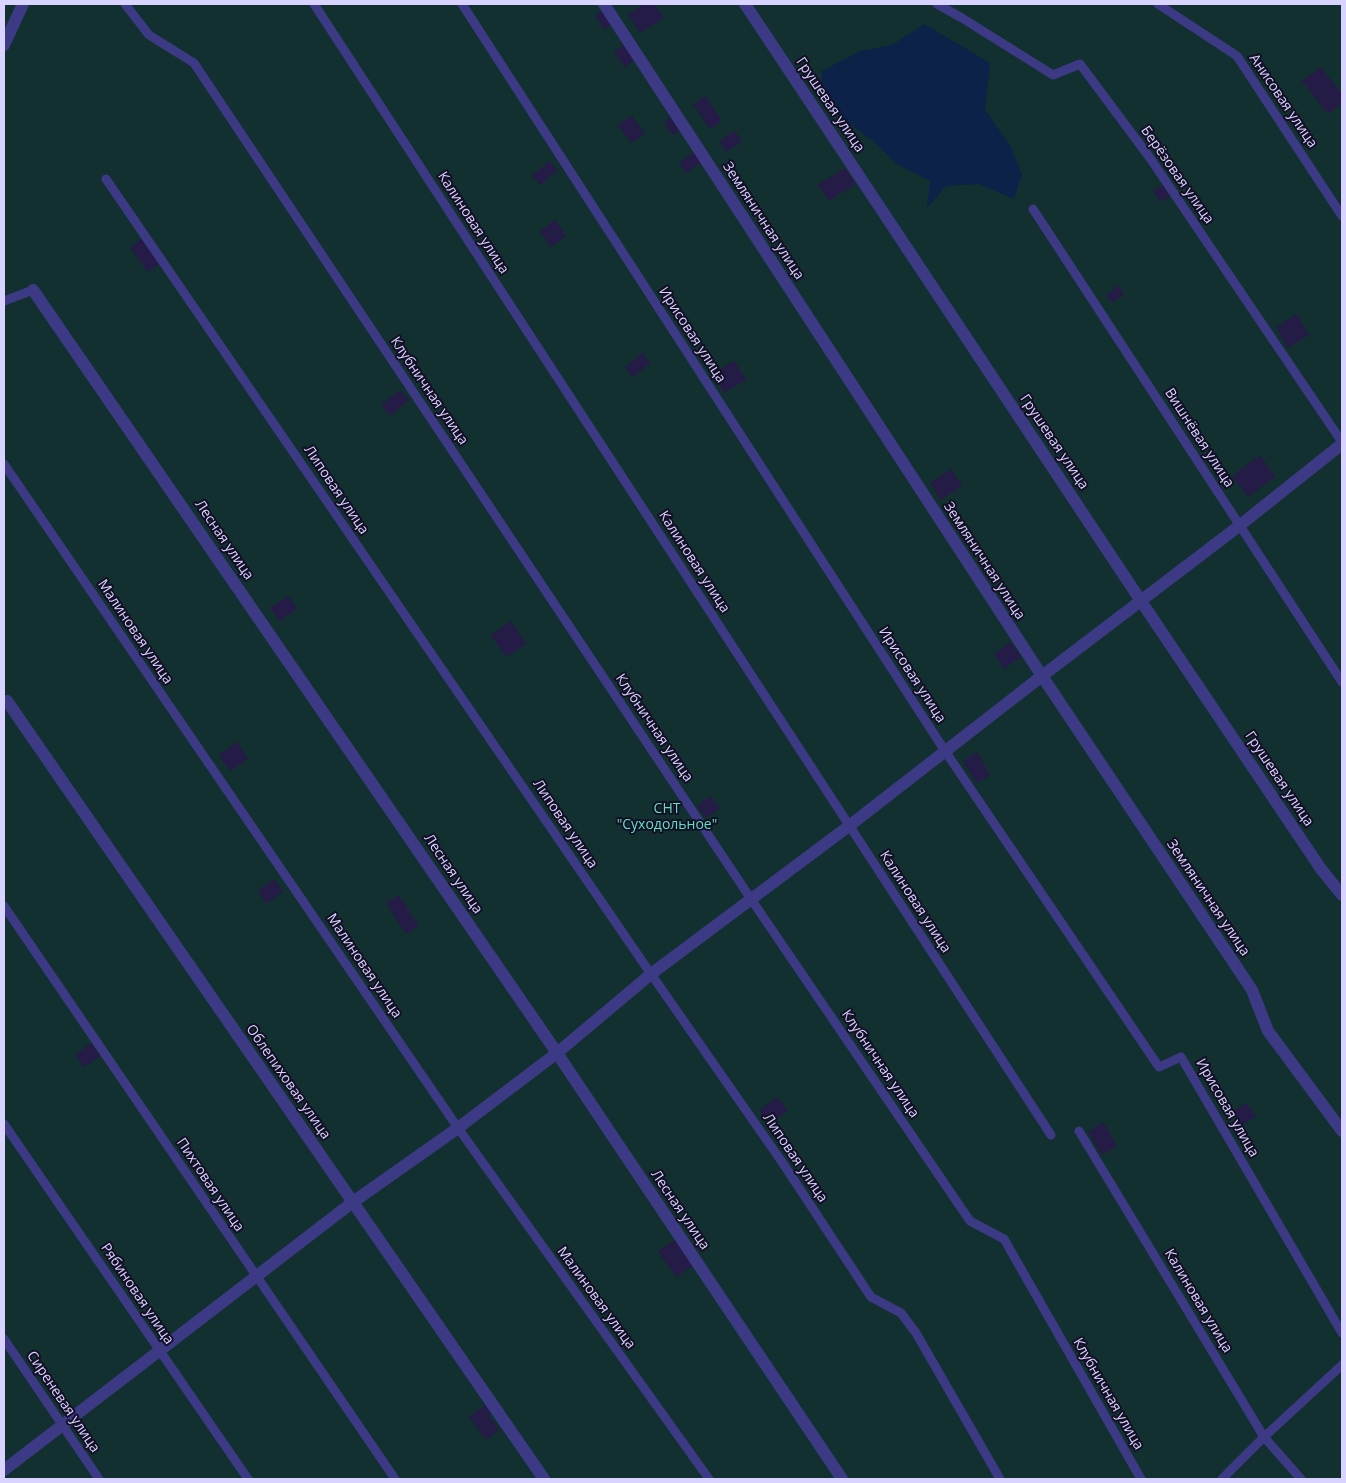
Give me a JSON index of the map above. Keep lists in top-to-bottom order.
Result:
{
  "streets": {
    "street": [
      "Грушевая улица",
      "Земляничная улица",
      "Лесная улица",
      "Облепиховая улица"
    ],
    "lane": [
      "Анисовая улица",
      "Берёзовая улица",
      "Калиновая улица",
      "Ирисовая улица",
      "Клубничная улица",
      "Вишнёвая улица",
      "Липовая улица",
      "Малиновая улица",
      "Пихтовая улица",
      "Рябиновая улица",
      "Сиреневая улица"
    ]
  },
  "parks": ["СНТ \"Суходольное\""]
}
